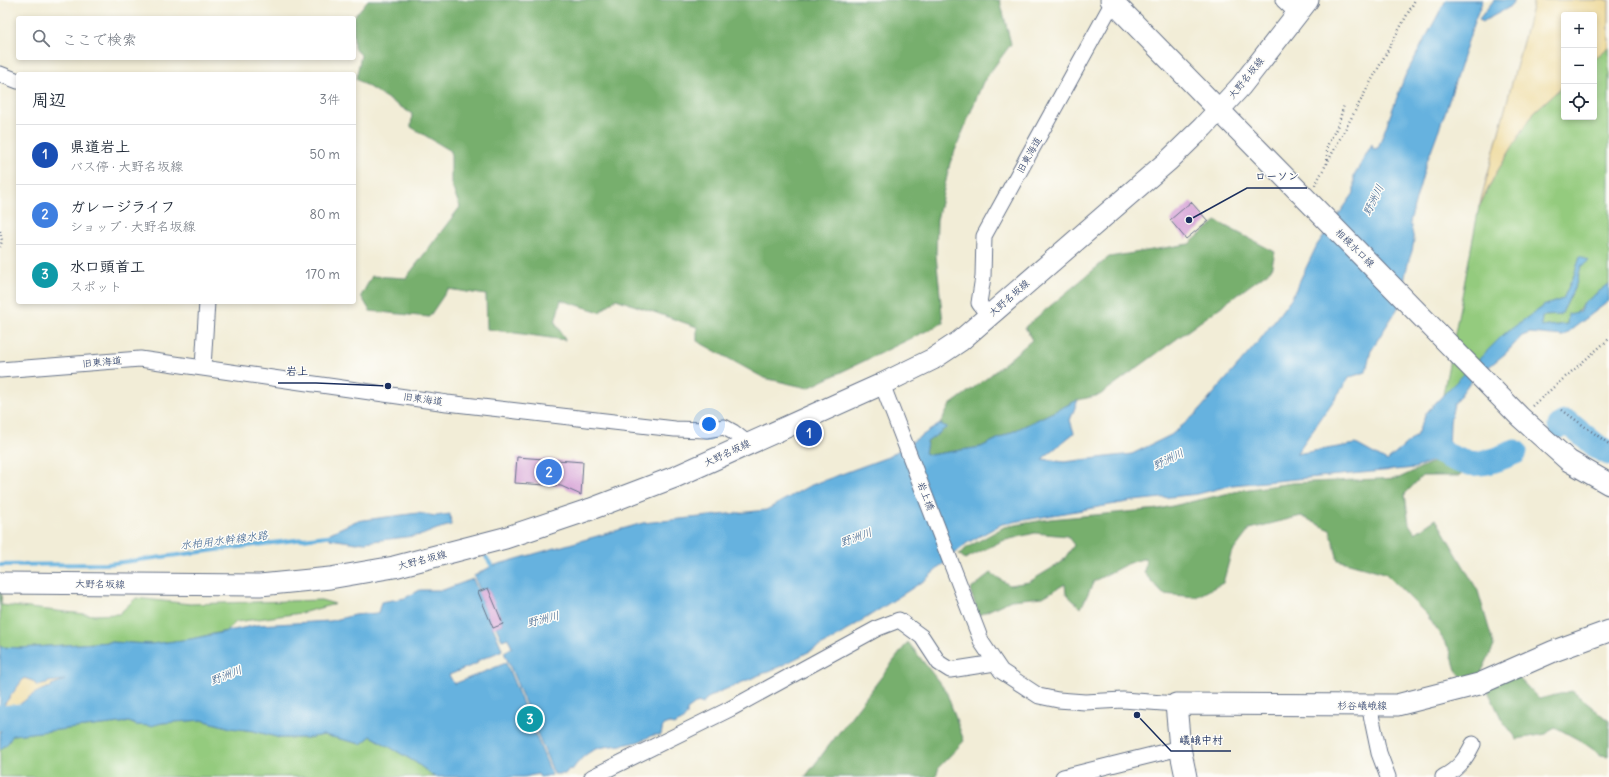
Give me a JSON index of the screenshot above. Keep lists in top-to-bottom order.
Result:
{
  "streets": {
    "main road": ["大野名坂線", "相模水口線", "杉谷嶬峨線"],
    "street": ["旧東海道", "岩上橋"]
  },
  "crossings": [
    ["大野名坂線", "旧東海道"],
    ["大野名坂線", "相模水口線"],
    ["大野名坂線", "岩上橋"],
    ["旧東海道", "相模水口線"],
    ["岩上橋", "杉谷嶬峨線"]
  ],
  "water": ["野洲川", "水柏用水幹線水路"],
  "places": ["ローソン", "岩上", "嶬峨中村"],
  "page": {
    "map_buttons": ["+", "−"],
    "search": "ここで検索",
    "heading": ["周辺", "3件"],
    "list": [
      {
        "mark": "1",
        "name": "県道岩上",
        "note": "バス停 · 大野名坂線",
        "value": "50 m"
      },
      {
        "mark": "2",
        "name": "ガレージライフ",
        "note": "ショップ · 大野名坂線",
        "value": "80 m"
      },
      {
        "mark": "3",
        "name": "水口頭首工",
        "note": "スポット",
        "value": "170 m"
      }
    ],
    "pins": ["1", "2", "3"]
  }
}
